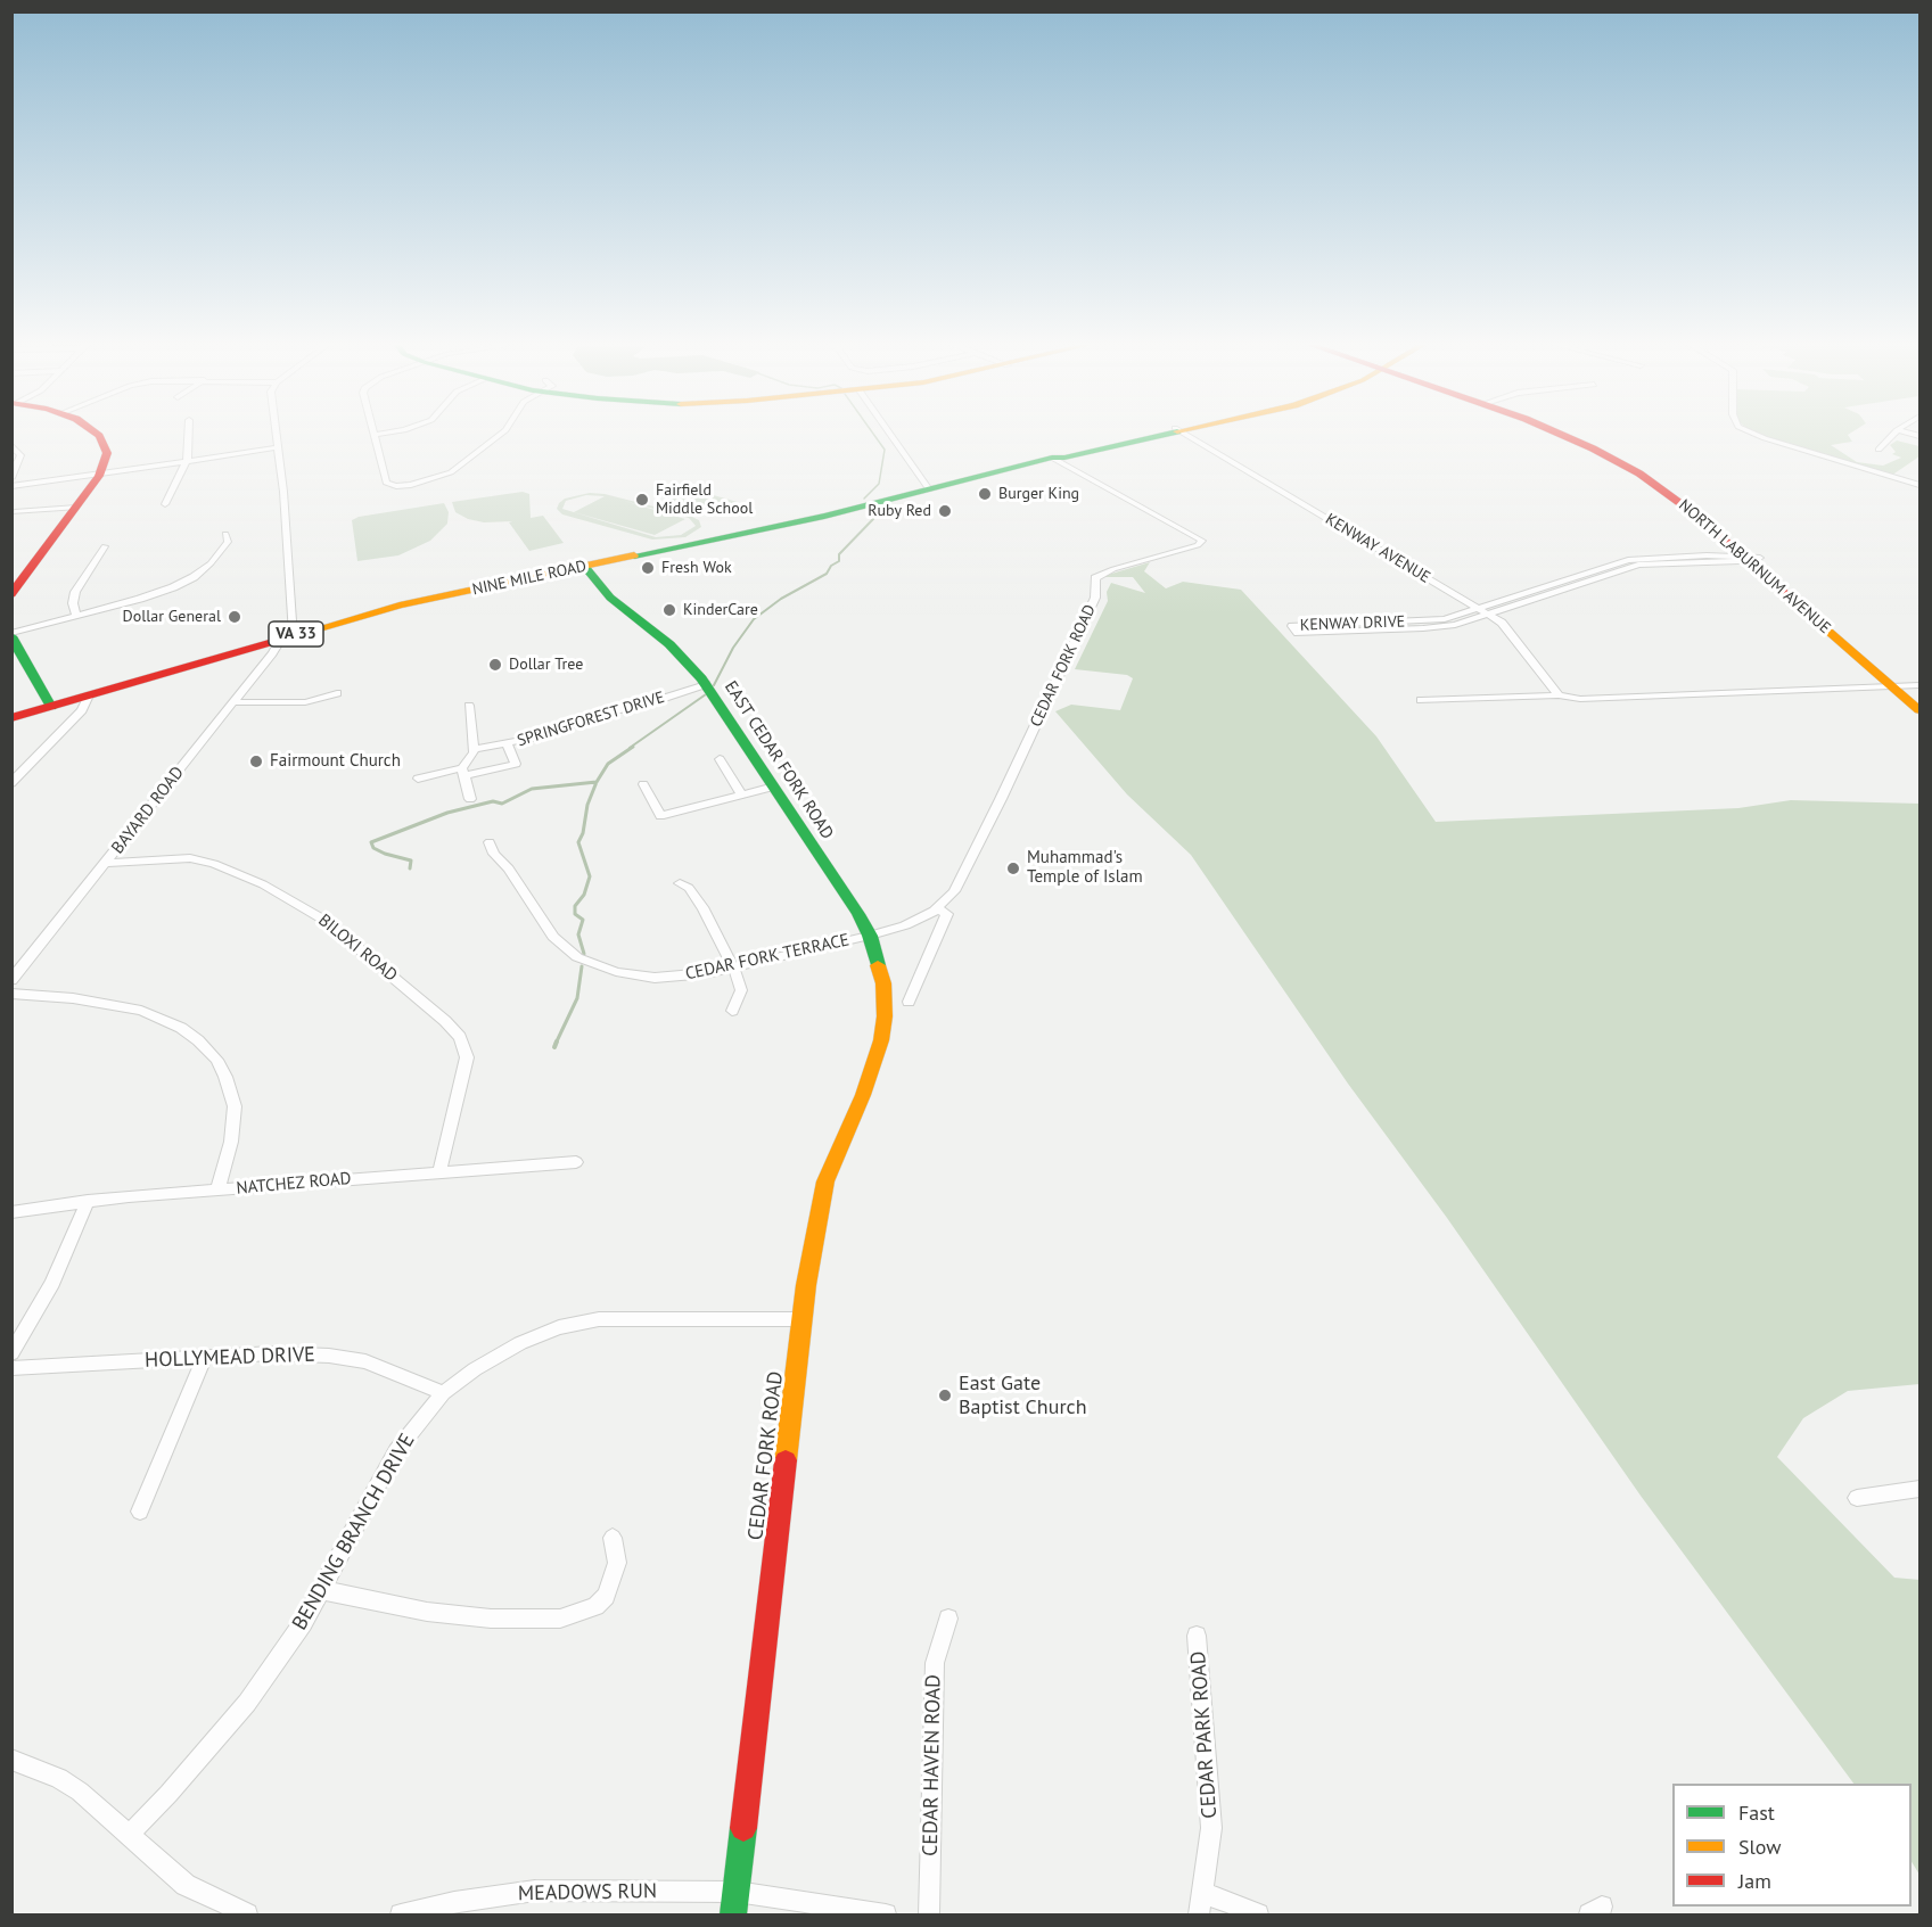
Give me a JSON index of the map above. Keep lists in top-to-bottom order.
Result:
{
  "streets": {
    "street": [
      "KENWAY AVENUE",
      "NORTH LABURNUM AVENUE",
      "NINE MILE ROAD",
      "KENWAY DRIVE",
      "VA 33",
      "CEDAR FORK ROAD",
      "SPRINGFOREST DRIVE",
      "EAST CEDAR FORK ROAD",
      "BAYARD ROAD",
      "BILOXI ROAD",
      "CEDAR FORK TERRACE",
      "NATCHEZ ROAD",
      "HOLLYMEAD DRIVE",
      "BENDING BRANCH DRIVE",
      "CEDAR PARK ROAD",
      "CEDAR HAVEN ROAD",
      "MEADOWS RUN"
    ]
  },
  "crossings": [
    ["KENWAY AVENUE", "KENWAY DRIVE"],
    ["NORTH LABURNUM AVENUE", "KENWAY DRIVE"],
    ["NINE MILE ROAD", "CEDAR FORK ROAD"],
    ["NINE MILE ROAD", "EAST CEDAR FORK ROAD"],
    ["NINE MILE ROAD", "BAYARD ROAD"],
    ["CEDAR FORK ROAD", "EAST CEDAR FORK ROAD"],
    ["CEDAR FORK ROAD", "CEDAR FORK TERRACE"],
    ["CEDAR FORK ROAD", "BENDING BRANCH DRIVE"],
    ["CEDAR FORK ROAD", "MEADOWS RUN"],
    ["SPRINGFOREST DRIVE", "EAST CEDAR FORK ROAD"],
    ["EAST CEDAR FORK ROAD", "CEDAR FORK TERRACE"],
    ["BAYARD ROAD", "BILOXI ROAD"],
    ["BILOXI ROAD", "NATCHEZ ROAD"],
    ["HOLLYMEAD DRIVE", "BENDING BRANCH DRIVE"]
  ],
  "places": [
    "Burger King",
    "Fairfield Middle School",
    "Ruby Red",
    "Fresh Wok",
    "KinderCare",
    "Dollar General",
    "Dollar Tree",
    "Fairmount Church",
    "Muhammad's Temple of Islam",
    "East Gate Baptist Church"
  ],
  "legend": ["Fast", "Slow", "Jam"]
}
